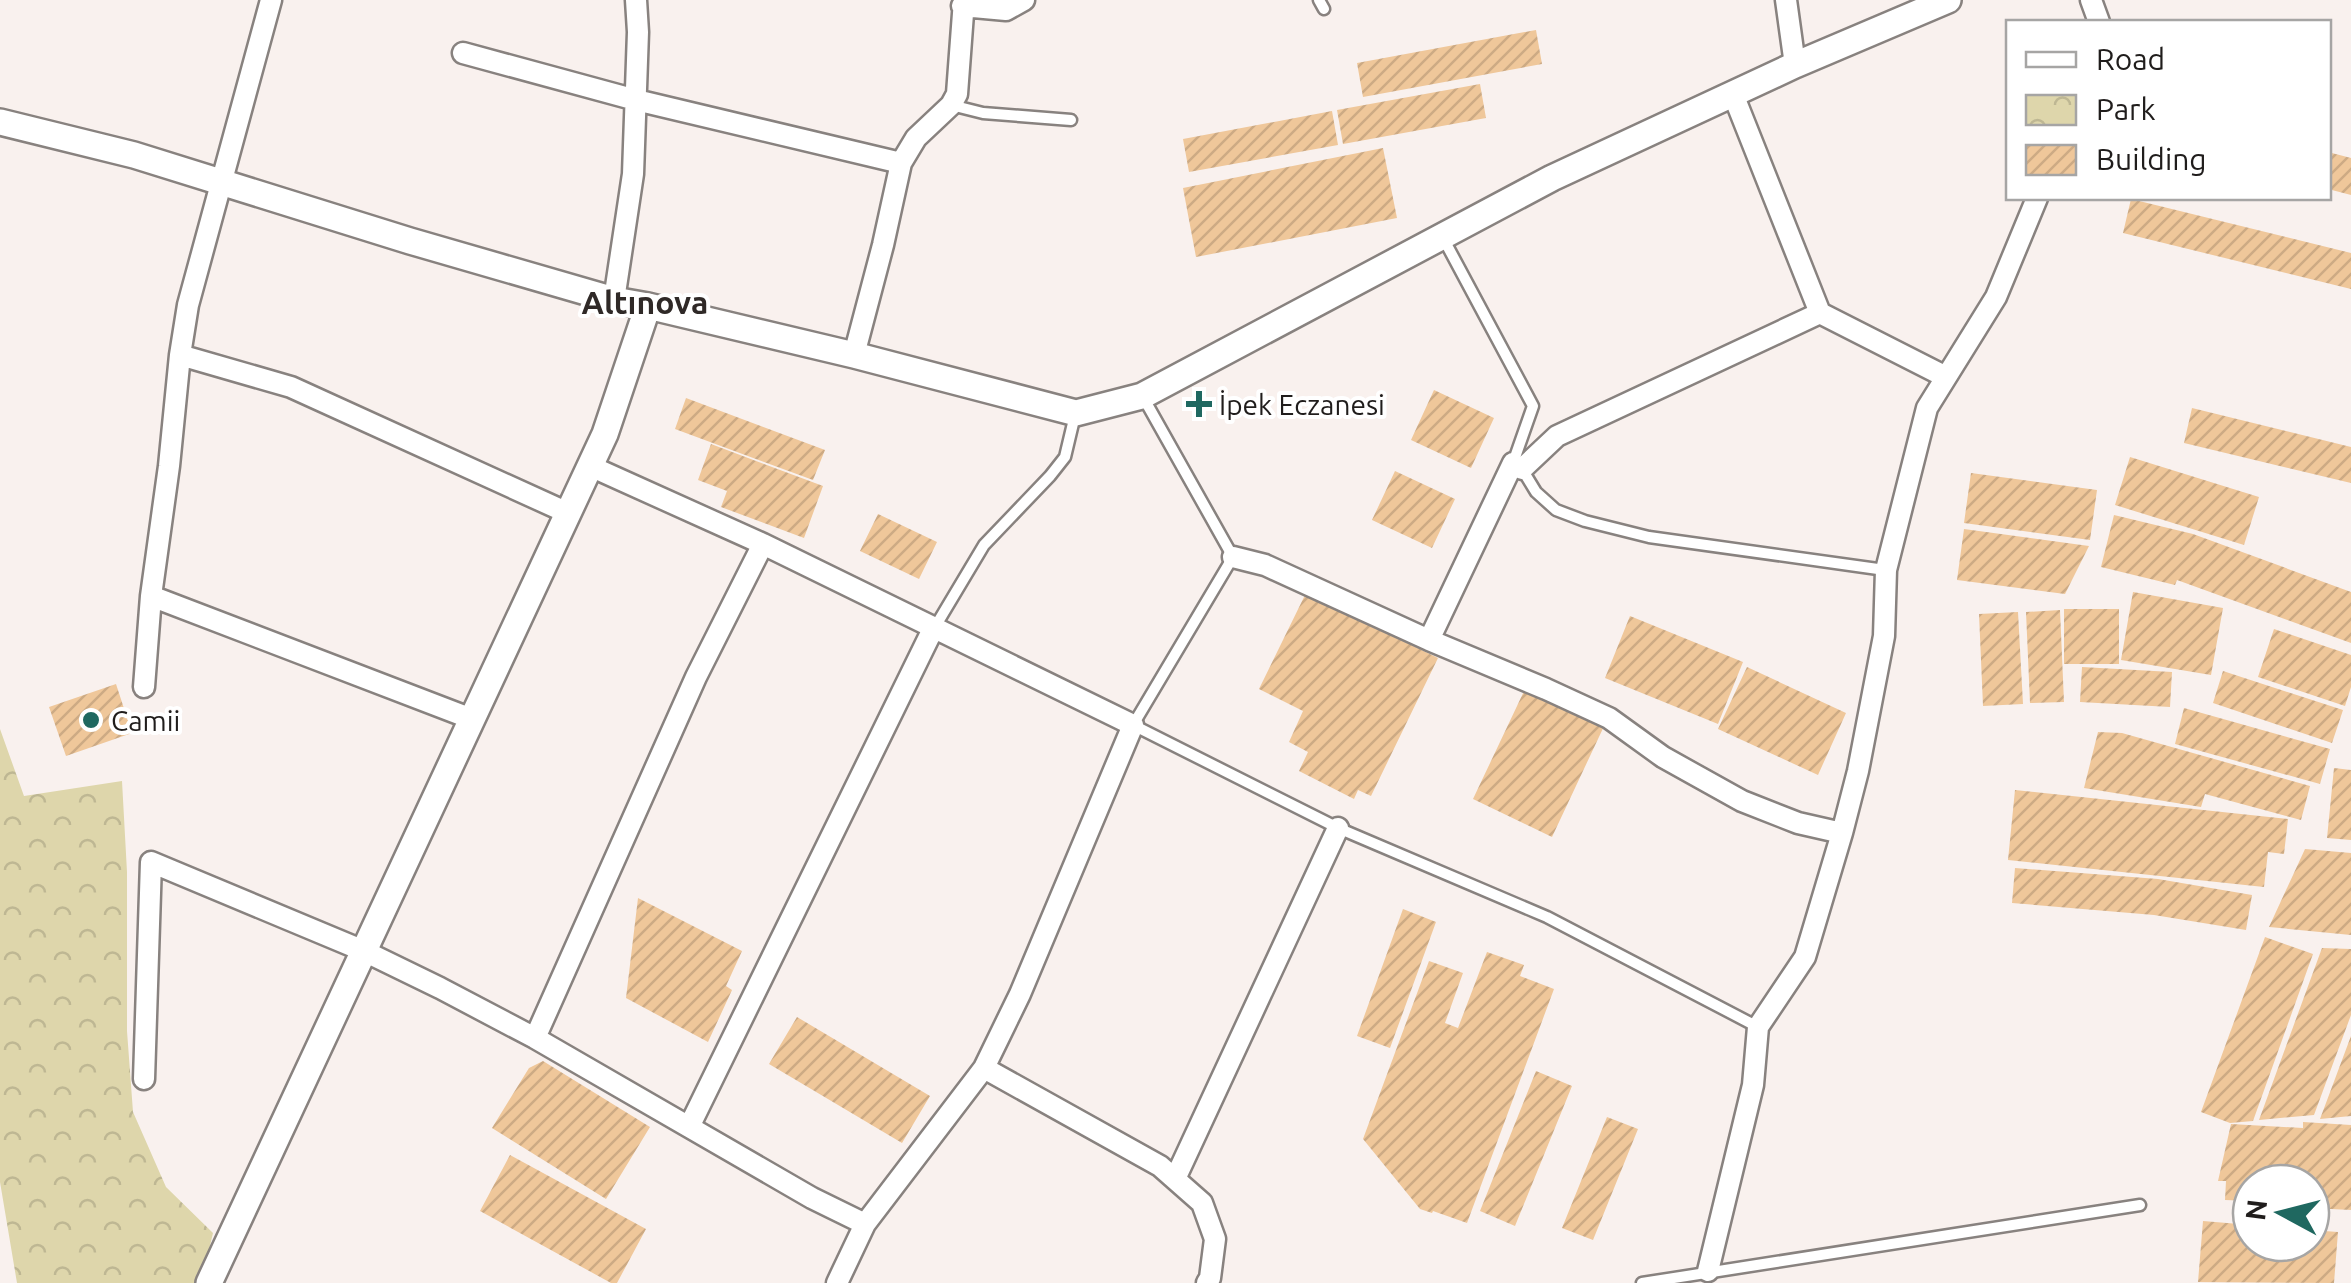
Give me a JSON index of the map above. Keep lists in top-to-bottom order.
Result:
{
  "districts": ["Altınova"],
  "places": {
    "health": ["İpek Eczanesi"],
    "other": ["Camii"]
  },
  "legend": ["Road", "Park", "Building"],
  "north": "left"
}
